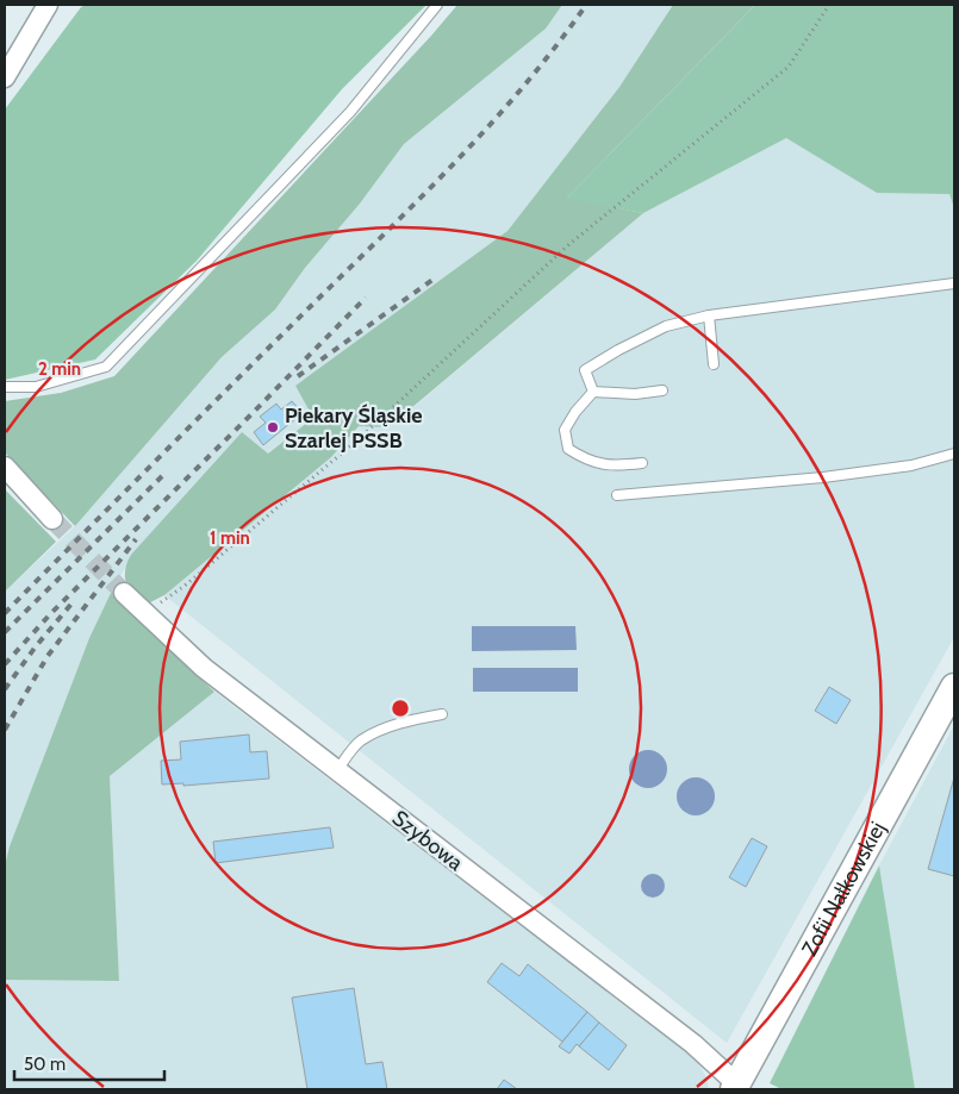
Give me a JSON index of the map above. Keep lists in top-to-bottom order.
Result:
{
  "streets": {
    "street": ["Szybowa", "Zofii Nałkowskiej"]
  },
  "crossings": [
    ["Szybowa", "Zofii Nałkowskiej"]
  ],
  "places": ["Piekary Śląskie Szarlej PSSB"],
  "scale_bar": "50 m",
  "rings": ["2 min", "1 min"]
}
